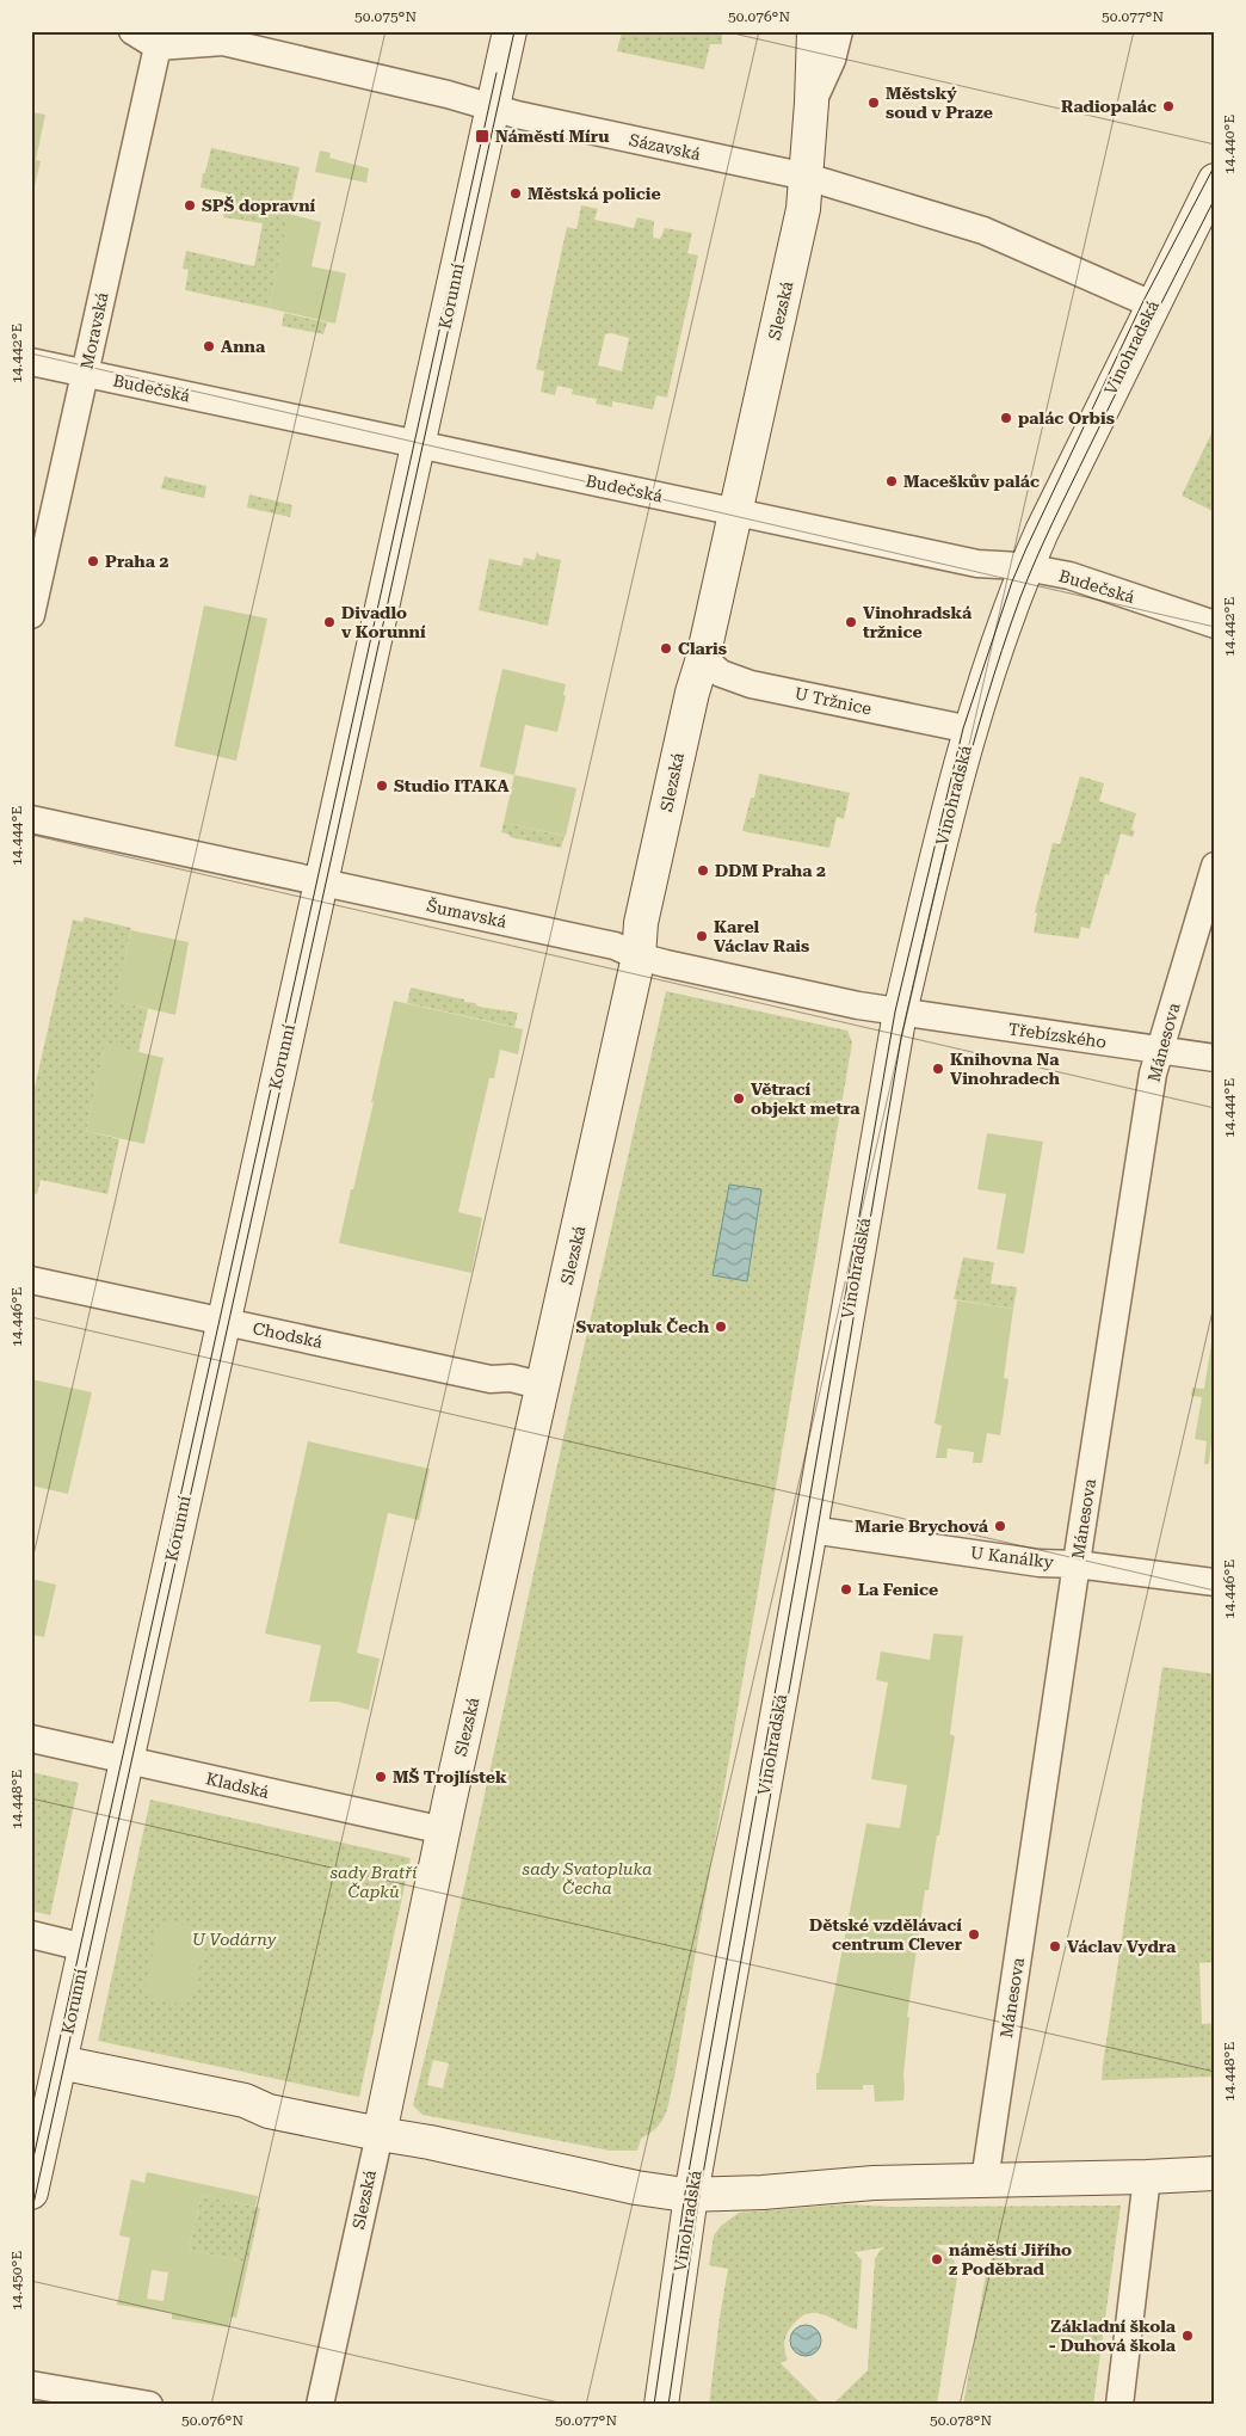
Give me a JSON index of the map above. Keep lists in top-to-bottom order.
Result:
{
  "streets": {
    "street": [
      "Sázavská",
      "Korunní",
      "Slezská",
      "Moravská",
      "Vinohradská",
      "Budečská",
      "U Tržnice",
      "Šumavská",
      "Třebízského",
      "Mánesova",
      "Chodská",
      "U Kanálky",
      "Kladská"
    ]
  },
  "crossings": [
    ["Sázavská", "Korunní"],
    ["Sázavská", "Slezská"],
    ["Sázavská", "Moravská"],
    ["Sázavská", "Vinohradská"],
    ["Korunní", "Budečská"],
    ["Korunní", "Šumavská"],
    ["Korunní", "Chodská"],
    ["Korunní", "Kladská"],
    ["Slezská", "Budečská"],
    ["Slezská", "U Tržnice"],
    ["Slezská", "Šumavská"],
    ["Slezská", "Chodská"],
    ["Slezská", "Kladská"],
    ["Moravská", "Budečská"],
    ["Vinohradská", "Budečská"],
    ["Vinohradská", "U Tržnice"],
    ["Vinohradská", "Šumavská"],
    ["Vinohradská", "Třebízského"],
    ["Vinohradská", "U Kanálky"],
    ["Šumavská", "Třebízského"],
    ["Třebízského", "Mánesova"],
    ["Mánesova", "U Kanálky"]
  ],
  "parks": ["sady Svatopluka Čecha", "sady Bratří Čapků", "U Vodárny"],
  "places": {
    "other": [
      "Městský soud v Praze",
      "Radiopalác",
      "Městská policie",
      "SPŠ dopravní",
      "Anna",
      "palác Orbis",
      "Maceškův palác",
      "Praha 2",
      "Divadlo v Korunní",
      "Vinohradská tržnice",
      "Claris",
      "Studio ITAKA",
      "DDM Praha 2",
      "Karel Václav Rais",
      "Knihovna Na Vinohradech",
      "Větrací objekt metra",
      "Svatopluk Čech",
      "Marie Brychová",
      "La Fenice",
      "MŠ Trojlístek",
      "Dětské vzdělávací centrum Clever",
      "Václav Vydra",
      "náměstí Jiřího z Poděbrad",
      "Základní škola - Duhová škola"
    ],
    "transit": ["Náměstí Míru"]
  },
  "coordinates": [
    "50.075°N",
    "50.076°N",
    "50.077°N",
    "14.440°E",
    "14.442°E",
    "14.444°E",
    "14.446°E",
    "14.448°E",
    "14.450°E",
    "50.078°N"
  ]
}
